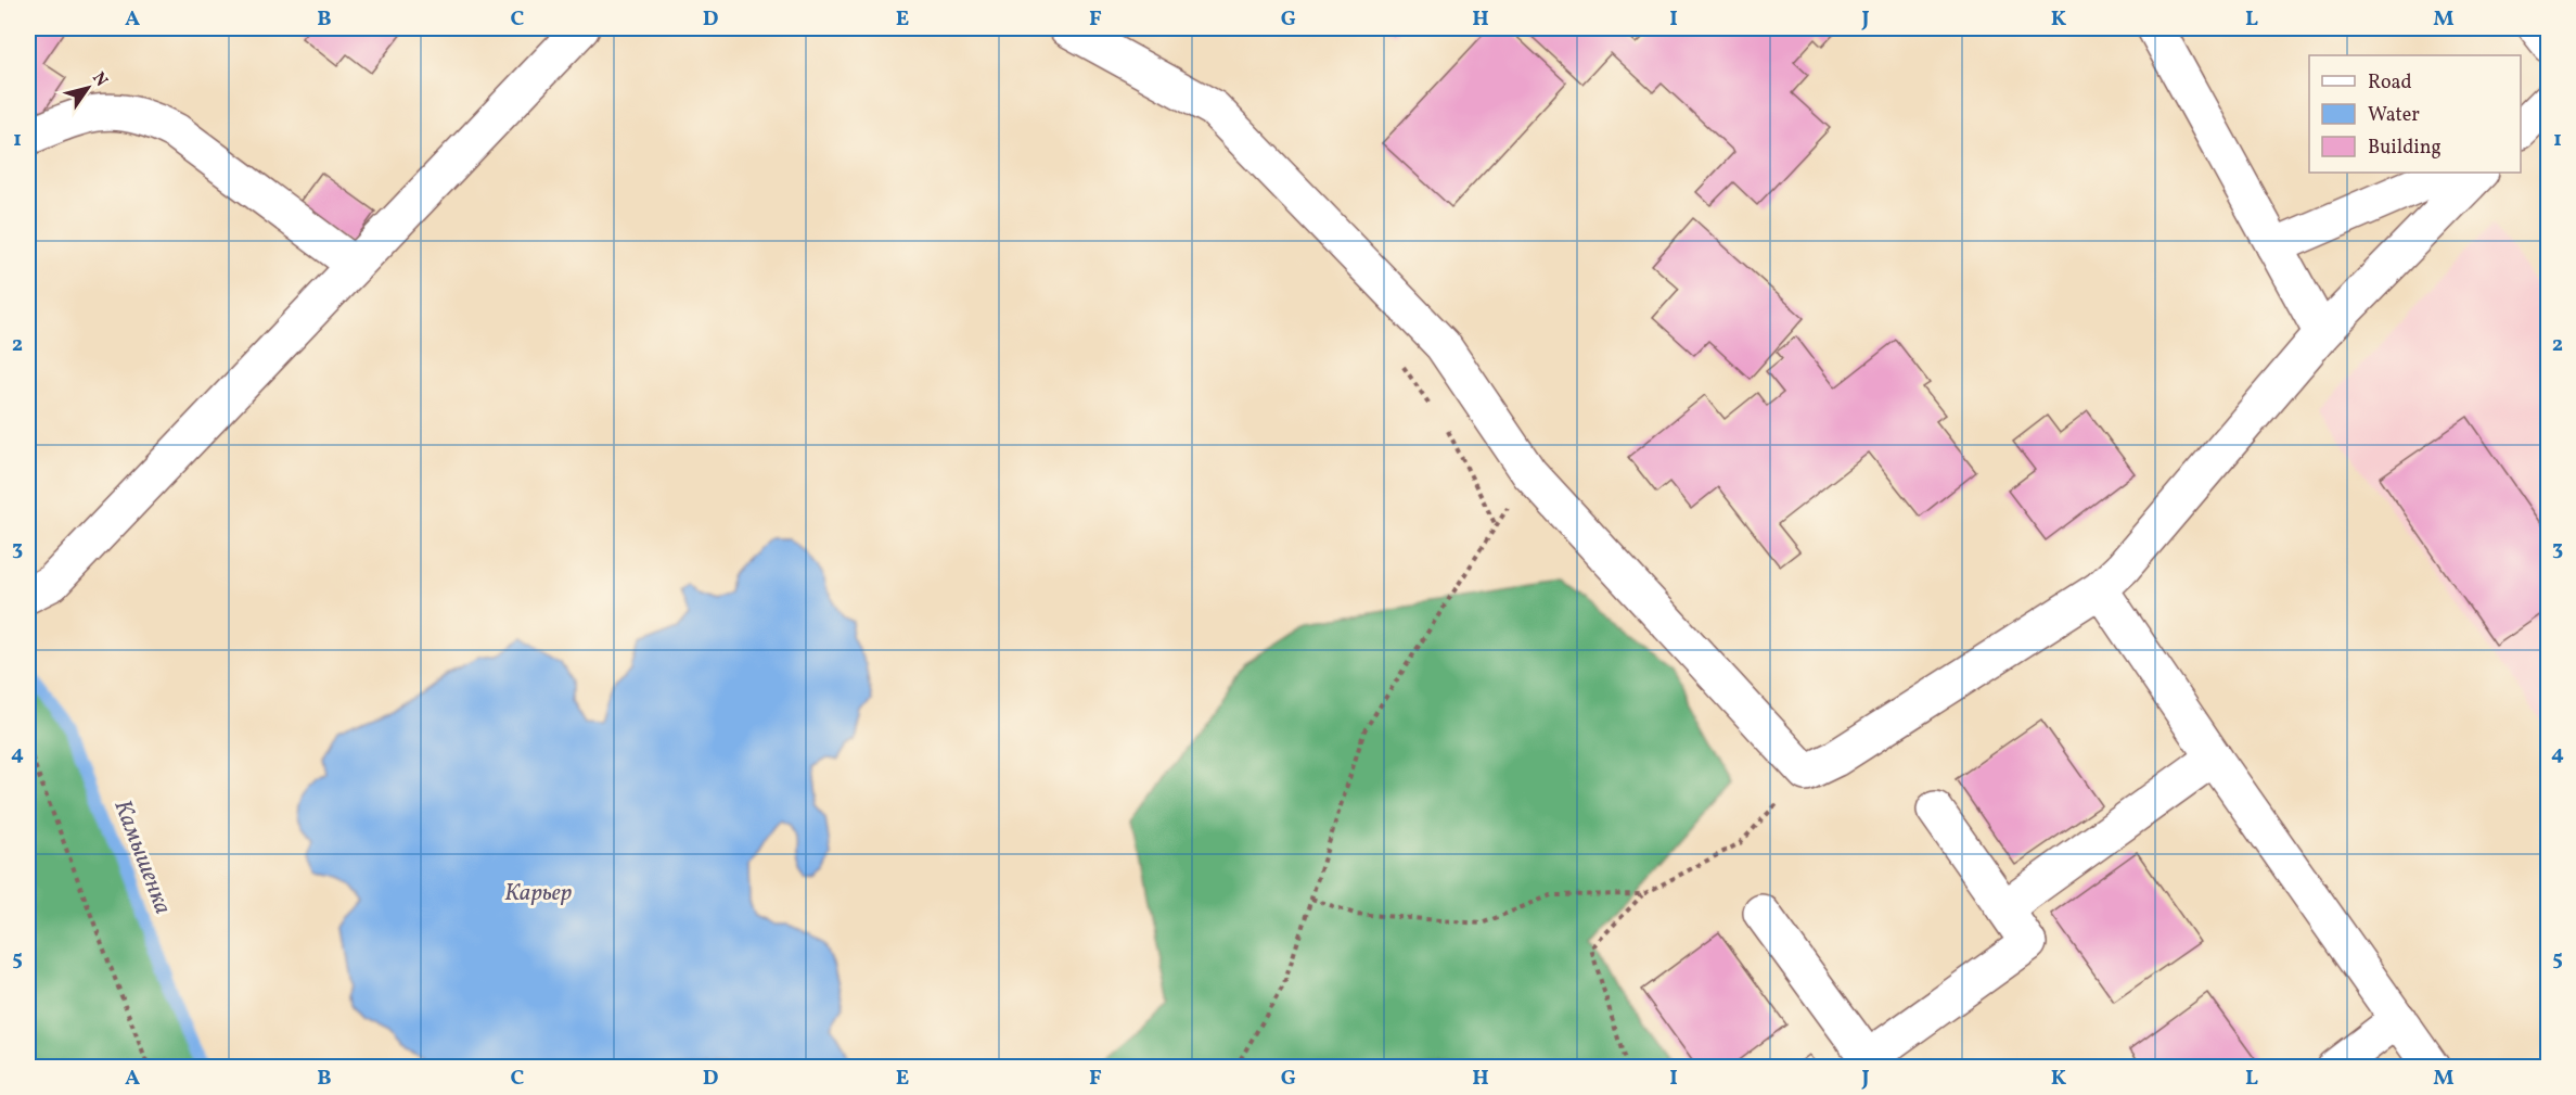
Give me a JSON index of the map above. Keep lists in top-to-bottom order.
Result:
{
  "water": ["Камышенка", "Карьер"],
  "legend": ["Road", "Water", "Building"],
  "north": "top right",
  "grid": {
    "columns": [
      "A",
      "B",
      "C",
      "D",
      "E",
      "F",
      "G",
      "H",
      "I",
      "J",
      "K",
      "L",
      "M"
    ],
    "rows": [
      "1",
      "2",
      "3",
      "4",
      "5"
    ]
  }
}
